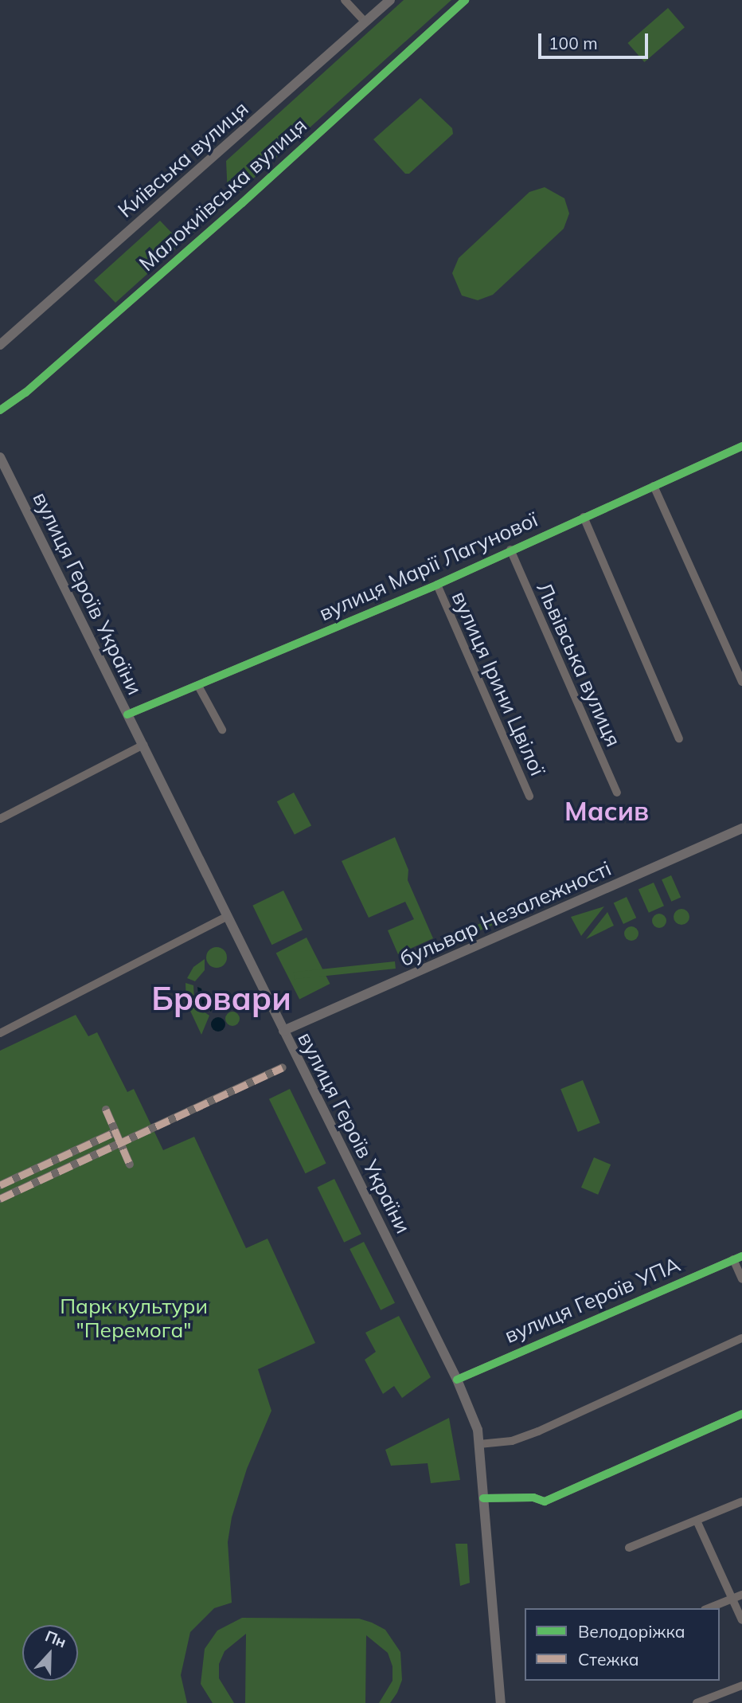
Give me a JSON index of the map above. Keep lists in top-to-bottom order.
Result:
{
  "streets": {
    "main road": ["Київська вулиця", "вулиця Героїв України", "бульвар Незалежності"],
    "street": [
      "Малокиївська вулиця",
      "вулиця Марії Лагунової",
      "Львівська вулиця",
      "вулиця Ірини Цвілої",
      "вулиця Героїв УПА"
    ]
  },
  "crossings": [
    ["вулиця Марії Лагунової", "вулиця Героїв України"],
    ["вулиця Марії Лагунової", "Львівська вулиця"],
    ["вулиця Марії Лагунової", "вулиця Ірини Цвілої"],
    ["вулиця Героїв України", "бульвар Незалежності"],
    ["вулиця Героїв України", "вулиця Героїв УПА"]
  ],
  "districts": ["Масив", "Бровари"],
  "parks": ["Парк культури \"Перемога\""],
  "legend": ["Велодоріжка", "Стежка"],
  "scale_bar": "100 m",
  "north": "top"
}
